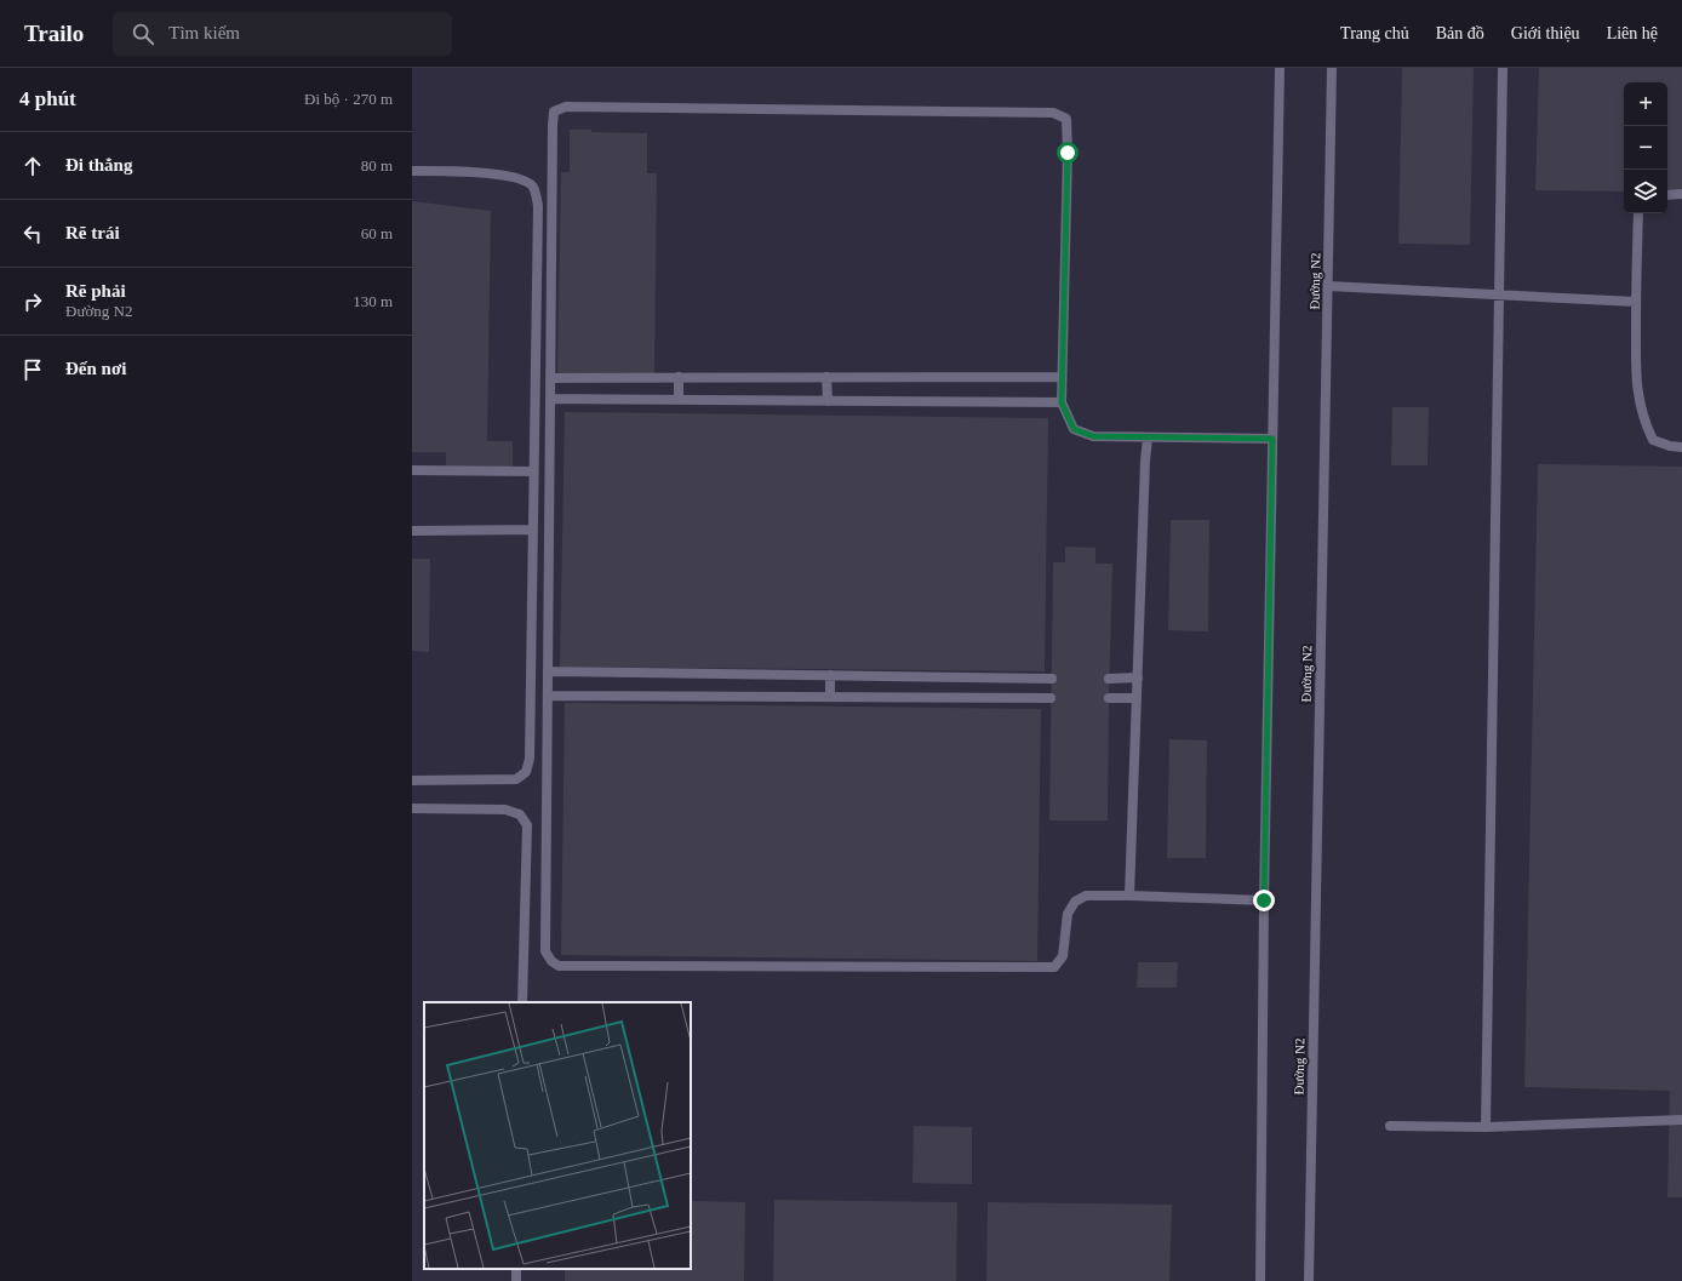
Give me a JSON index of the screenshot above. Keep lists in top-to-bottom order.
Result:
{
  "streets": {
    "street": ["Đường N2"]
  },
  "page": {
    "header": "Trailo",
    "search": "Tìm kiếm",
    "nav": [
      "Trang chủ",
      "Bản đồ",
      "Giới thiệu",
      "Liên hệ"
    ],
    "heading": ["4 phút", "Đi bộ · 270 m"],
    "map_buttons": ["+", "−"],
    "list": [
      ["Đi thẳng", "80 m"],
      ["Rẽ trái", "60 m"],
      ["Rẽ phải", "Đường N2", "130 m"],
      "Đến nơi"
    ]
  }
}
